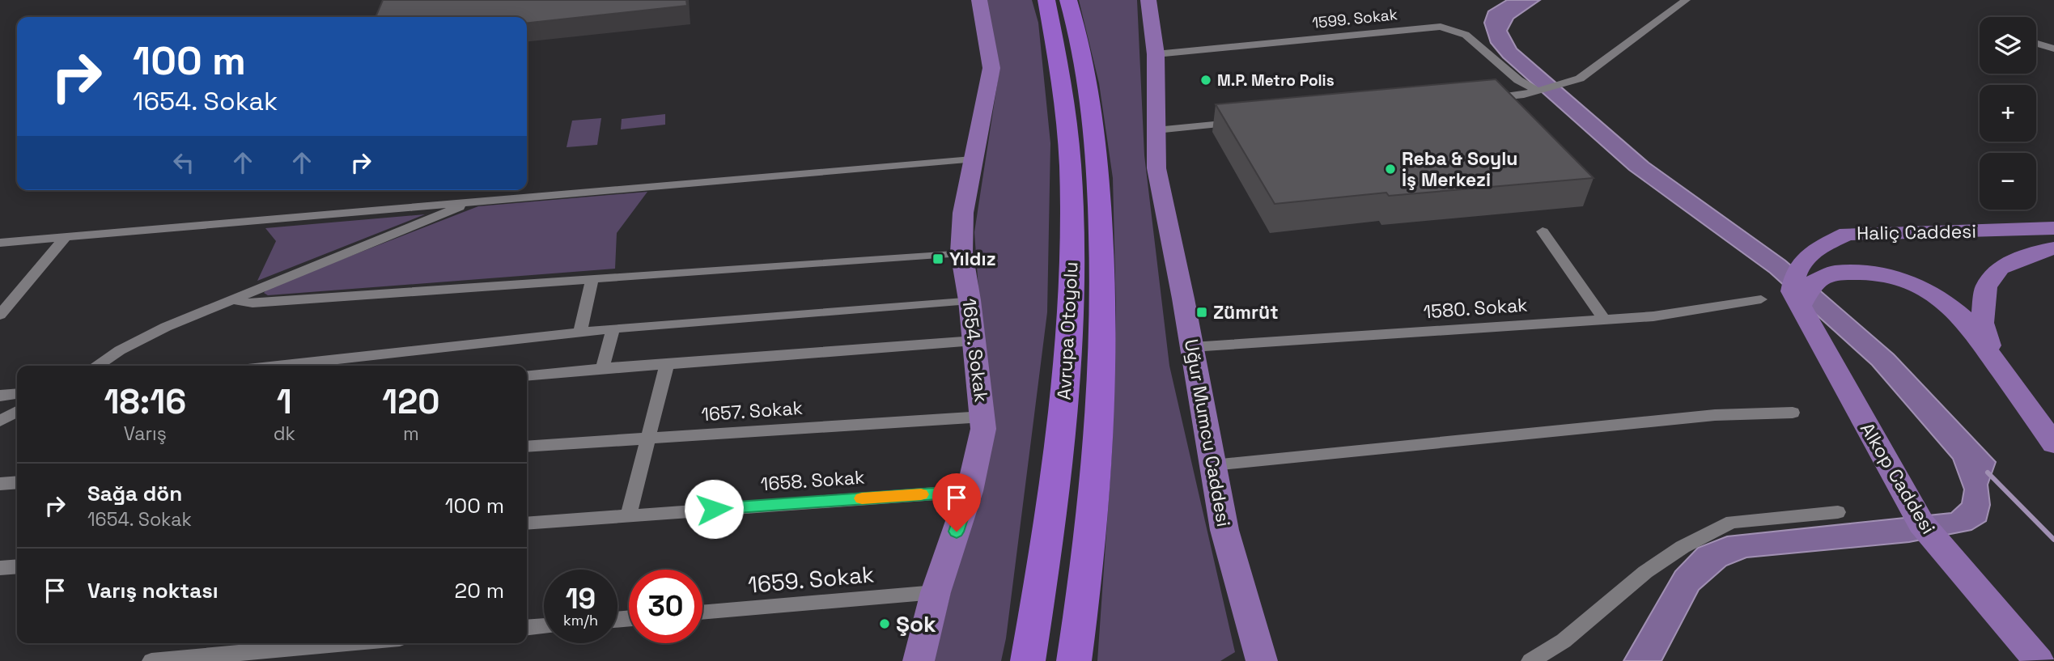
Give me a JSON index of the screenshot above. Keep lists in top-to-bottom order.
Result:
{
  "streets": {
    "highway": ["Avrupa Otoyolu"],
    "main road": [
      "Haliç Caddesi",
      "1654. Sokak",
      "Uğur Mumcu Caddesi",
      "Alkop Caddesi"
    ],
    "street": [
      "1599. Sokak",
      "1580. Sokak",
      "1657. Sokak",
      "1658. Sokak",
      "1659. Sokak"
    ]
  },
  "crossings": [
    ["1599. Sokak", "Uğur Mumcu Caddesi"],
    ["Haliç Caddesi", "Alkop Caddesi"],
    ["1580. Sokak", "Uğur Mumcu Caddesi"],
    ["1654. Sokak", "1657. Sokak"],
    ["1654. Sokak", "1658. Sokak"],
    ["1654. Sokak", "1659. Sokak"]
  ],
  "places": {
    "other": ["M.P. Metro Polis", "Reba & Soylu İş Merkezi", "Şok"],
    "transit": ["Yıldız", "Zümrüt"]
  },
  "page": {
    "map_buttons": ["+", "−"],
    "turn": ["100 m", "1654. Sokak"],
    "eta": [
      "18:16",
      "Varış",
      "1",
      "dk",
      "120",
      "m"
    ],
    "list": [
      {
        "name": "Sağa dön",
        "note": "1654. Sokak",
        "value": "100 m"
      },
      {
        "name": "Varış noktası",
        "value": "20 m"
      }
    ],
    "speed": "19 km/h",
    "limit": "30"
  }
}
